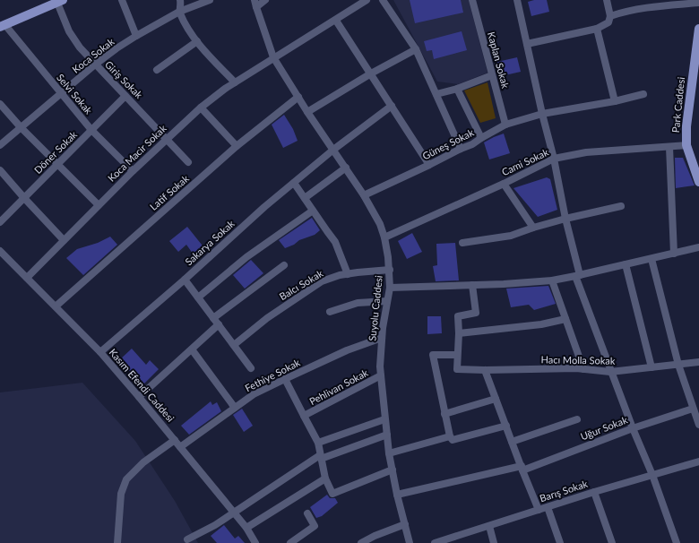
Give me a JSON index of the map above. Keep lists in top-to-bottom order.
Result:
{
  "streets": {
    "main road": ["Park Caddesi"],
    "street": [
      "Koca Sokak",
      "Kaplan Sokak",
      "Giriş Sokak",
      "Selvi Sokak",
      "Güneş Sokak",
      "Döner Sokak",
      "Koca Macir Sokak",
      "Cami Sokak",
      "Latif Sokak",
      "Sakarya Sokak",
      "Balcı Sokak",
      "Suyolu Caddesi",
      "Hacı Molla Sokak",
      "Fethiye Sokak",
      "Kasım Efendi Caddesi",
      "Pehlivan Sokak",
      "Uğur Sokak",
      "Barış Sokak"
    ]
  },
  "crossings": [
    ["Koca Sokak", "Giriş Sokak"],
    ["Koca Sokak", "Selvi Sokak"],
    ["Kaplan Sokak", "Güneş Sokak"],
    ["Giriş Sokak", "Döner Sokak"],
    ["Giriş Sokak", "Koca Macir Sokak"],
    ["Selvi Sokak", "Döner Sokak"],
    ["Selvi Sokak", "Koca Macir Sokak"],
    ["Park Caddesi", "Cami Sokak"],
    ["Güneş Sokak", "Suyolu Caddesi"],
    ["Koca Macir Sokak", "Suyolu Caddesi"],
    ["Koca Macir Sokak", "Kasım Efendi Caddesi"],
    ["Cami Sokak", "Suyolu Caddesi"],
    ["Latif Sokak", "Suyolu Caddesi"],
    ["Latif Sokak", "Kasım Efendi Caddesi"],
    ["Sakarya Sokak", "Suyolu Caddesi"],
    ["Sakarya Sokak", "Kasım Efendi Caddesi"],
    ["Balcı Sokak", "Suyolu Caddesi"],
    ["Suyolu Caddesi", "Fethiye Sokak"],
    ["Suyolu Caddesi", "Pehlivan Sokak"],
    ["Suyolu Caddesi", "Uğur Sokak"],
    ["Fethiye Sokak", "Kasım Efendi Caddesi"],
    ["Fethiye Sokak", "Pehlivan Sokak"]
  ]
}
